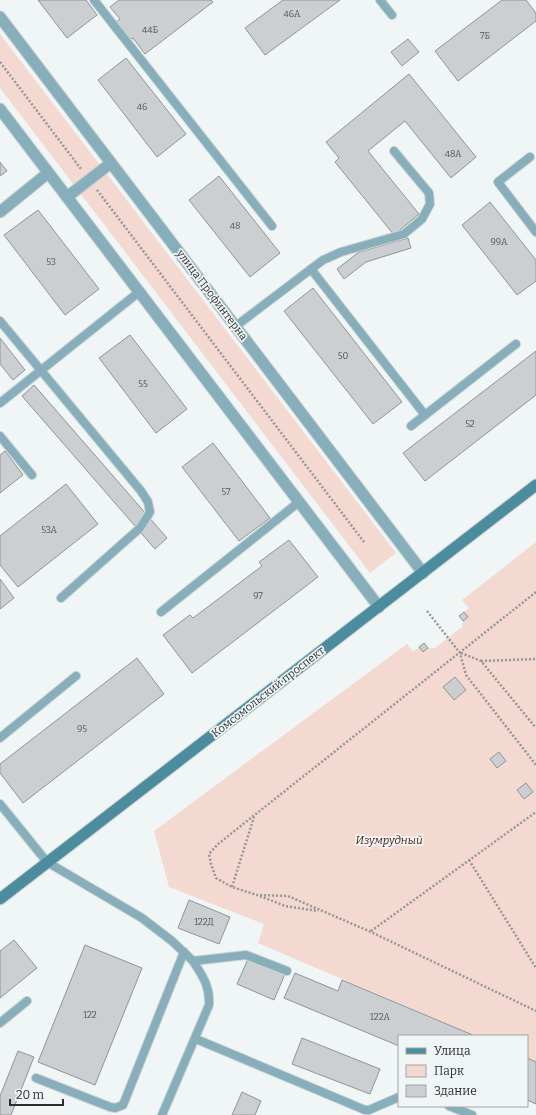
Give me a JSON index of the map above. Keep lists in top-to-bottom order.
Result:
{
  "streets": {
    "main road": ["Комсомольский проспект"],
    "street": ["улица Профинтерна"]
  },
  "crossings": [
    ["улица Профинтерна", "Комсомольский проспект"]
  ],
  "parks": ["Изумрудный"],
  "house_numbers": [
    "46А",
    "44Б",
    "7Б",
    "46",
    "48А",
    "48",
    "99А",
    "53",
    "50",
    "55",
    "52",
    "57",
    "53А",
    "97",
    "95",
    "122Д",
    "122",
    "122А"
  ],
  "legend": ["Улица", "Парк", "Здание"],
  "scale_bar": "20 m"
}
